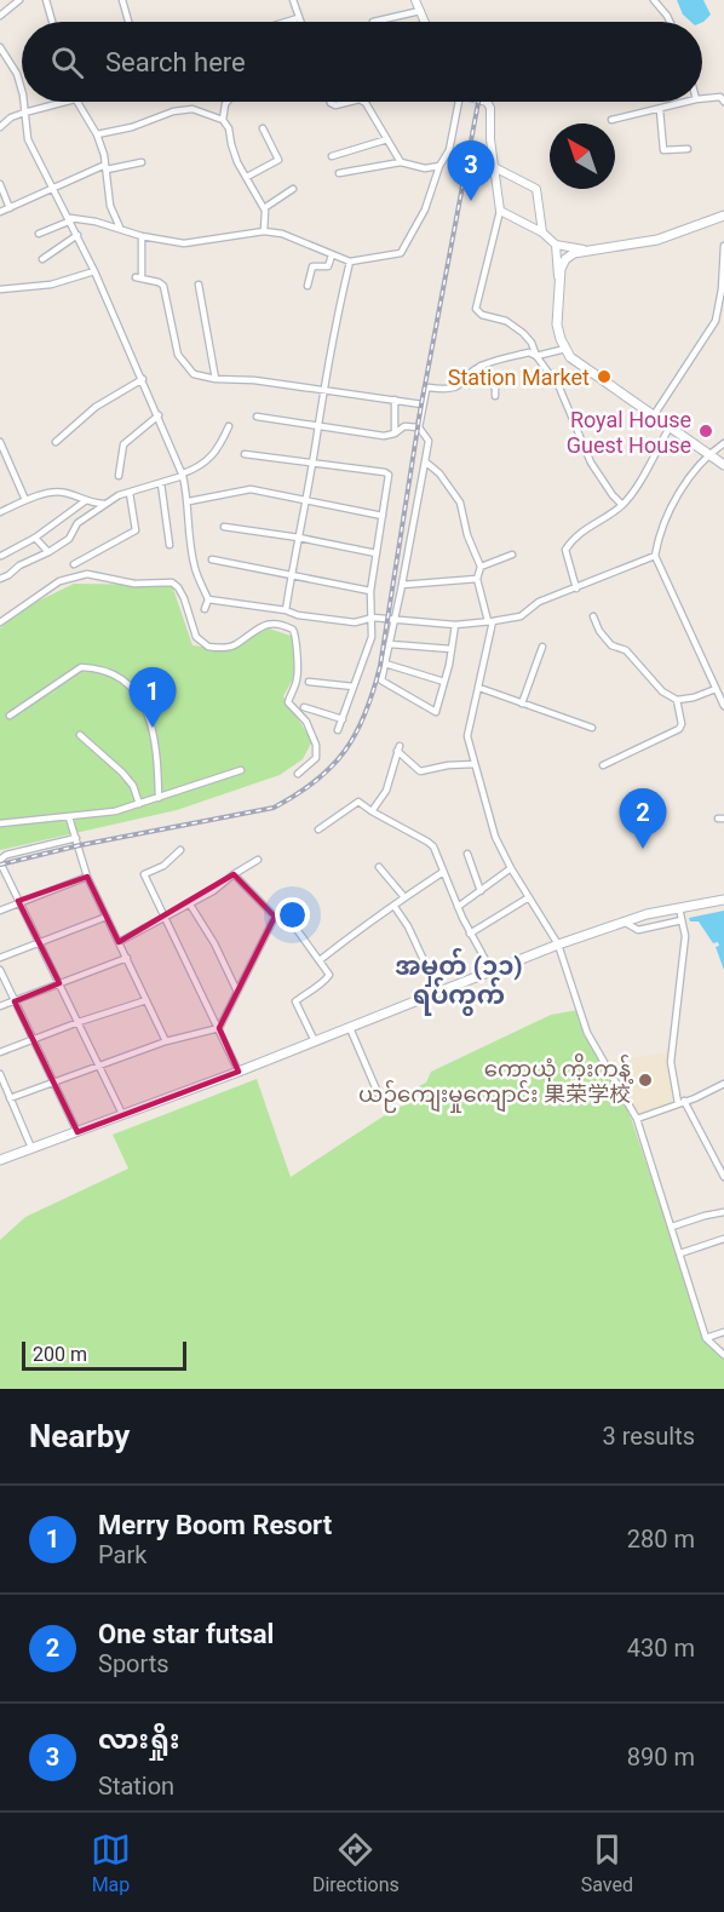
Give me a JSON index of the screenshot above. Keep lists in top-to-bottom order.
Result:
{
  "districts": ["အမှတ် (၁၁) ရပ်ကွက်"],
  "places": ["Station Market", "Royal House Guest House", "ကော့ယုံ ကိုးကန့် ယဉ်ကျေးမှုကျောင်း 果荣学校"],
  "scale_bar": "200 m",
  "north": "top left",
  "page": {
    "search": "Search here",
    "pins": ["3", "1", "2"],
    "scale": "200 m",
    "heading": ["Nearby", "3 results"],
    "list": [
      {
        "mark": "1",
        "name": "Merry Boom Resort",
        "note": "Park",
        "value": "280 m"
      },
      {
        "mark": "2",
        "name": "One star futsal",
        "note": "Sports",
        "value": "430 m"
      },
      {
        "mark": "3",
        "name": "လားရှိုး",
        "note": "Station",
        "value": "890 m"
      }
    ],
    "nav": ["Map", "Directions", "Saved"]
  }
}
